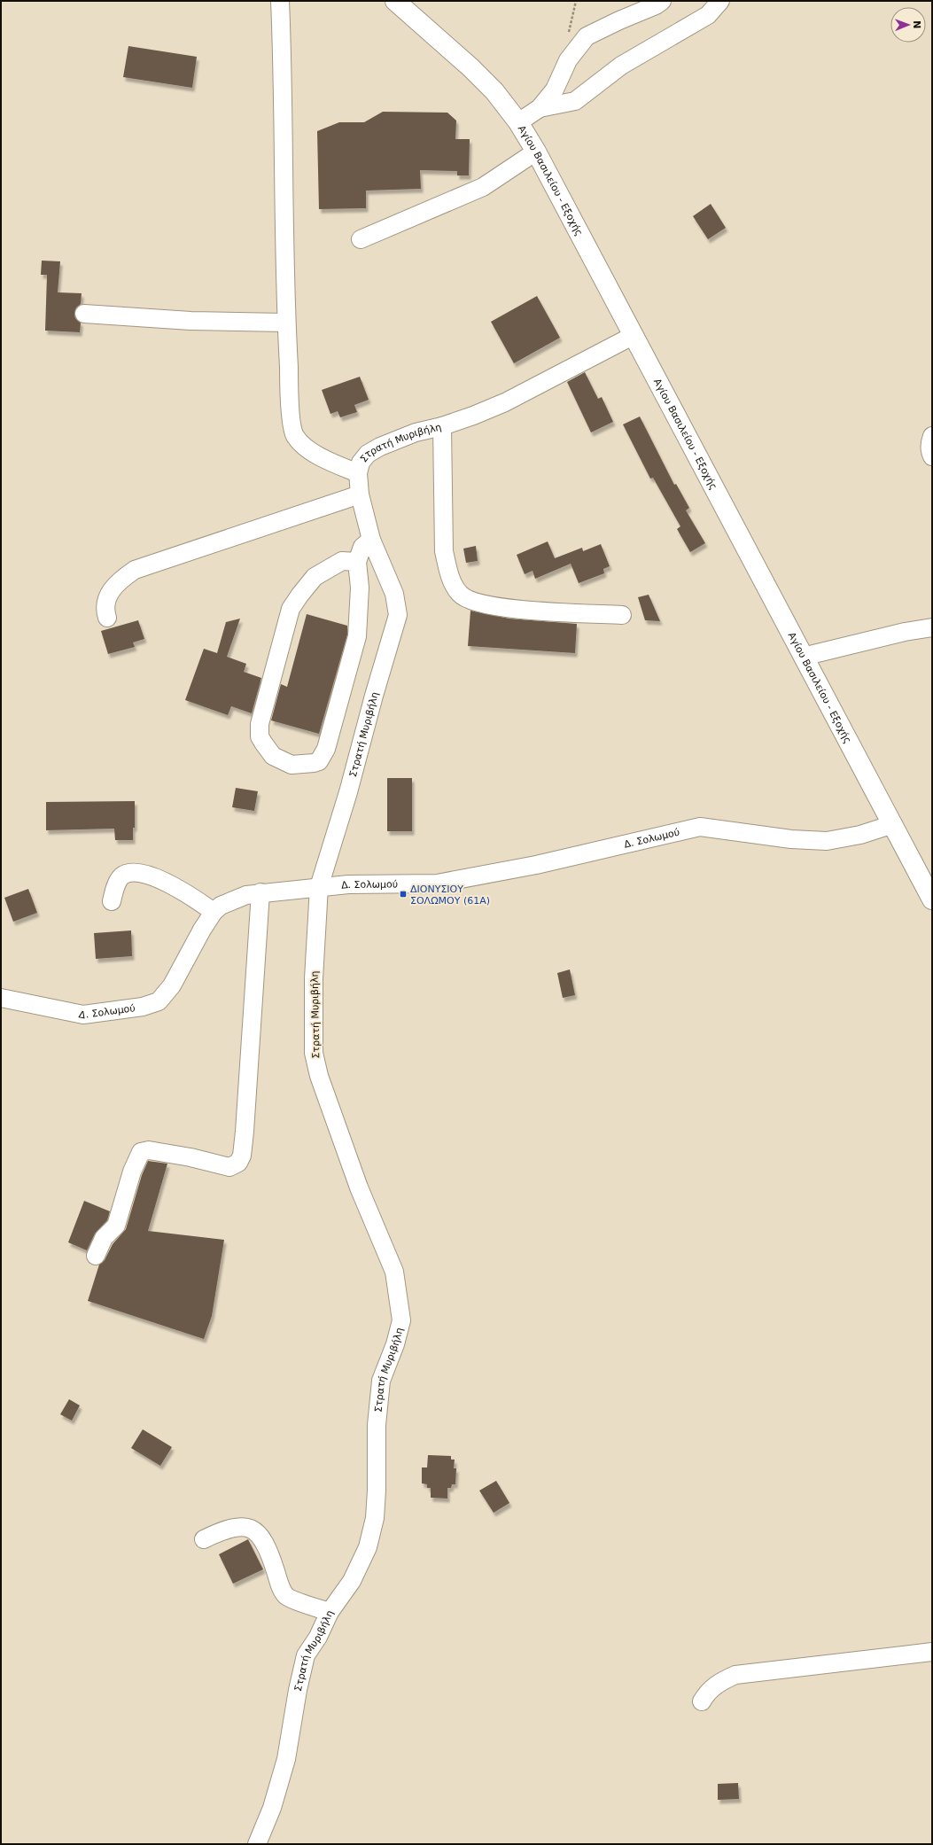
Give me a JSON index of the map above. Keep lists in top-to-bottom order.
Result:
{
  "streets": {
    "main road": ["Αγίου Βασιλείου - Εξοχής"],
    "street": ["Στρατή Μυριβήλη", "Δ. Σολωμού"]
  },
  "crossings": [
    ["Αγίου Βασιλείου - Εξοχής", "Στρατή Μυριβήλη"],
    ["Αγίου Βασιλείου - Εξοχής", "Δ. Σολωμού"],
    ["Στρατή Μυριβήλη", "Δ. Σολωμού"]
  ],
  "places": {
    "transit": ["ΔΙΟΝΥΣΙΟΥ ΣΟΛΩΜΟΥ (61Α)"]
  },
  "north": "right"
}
